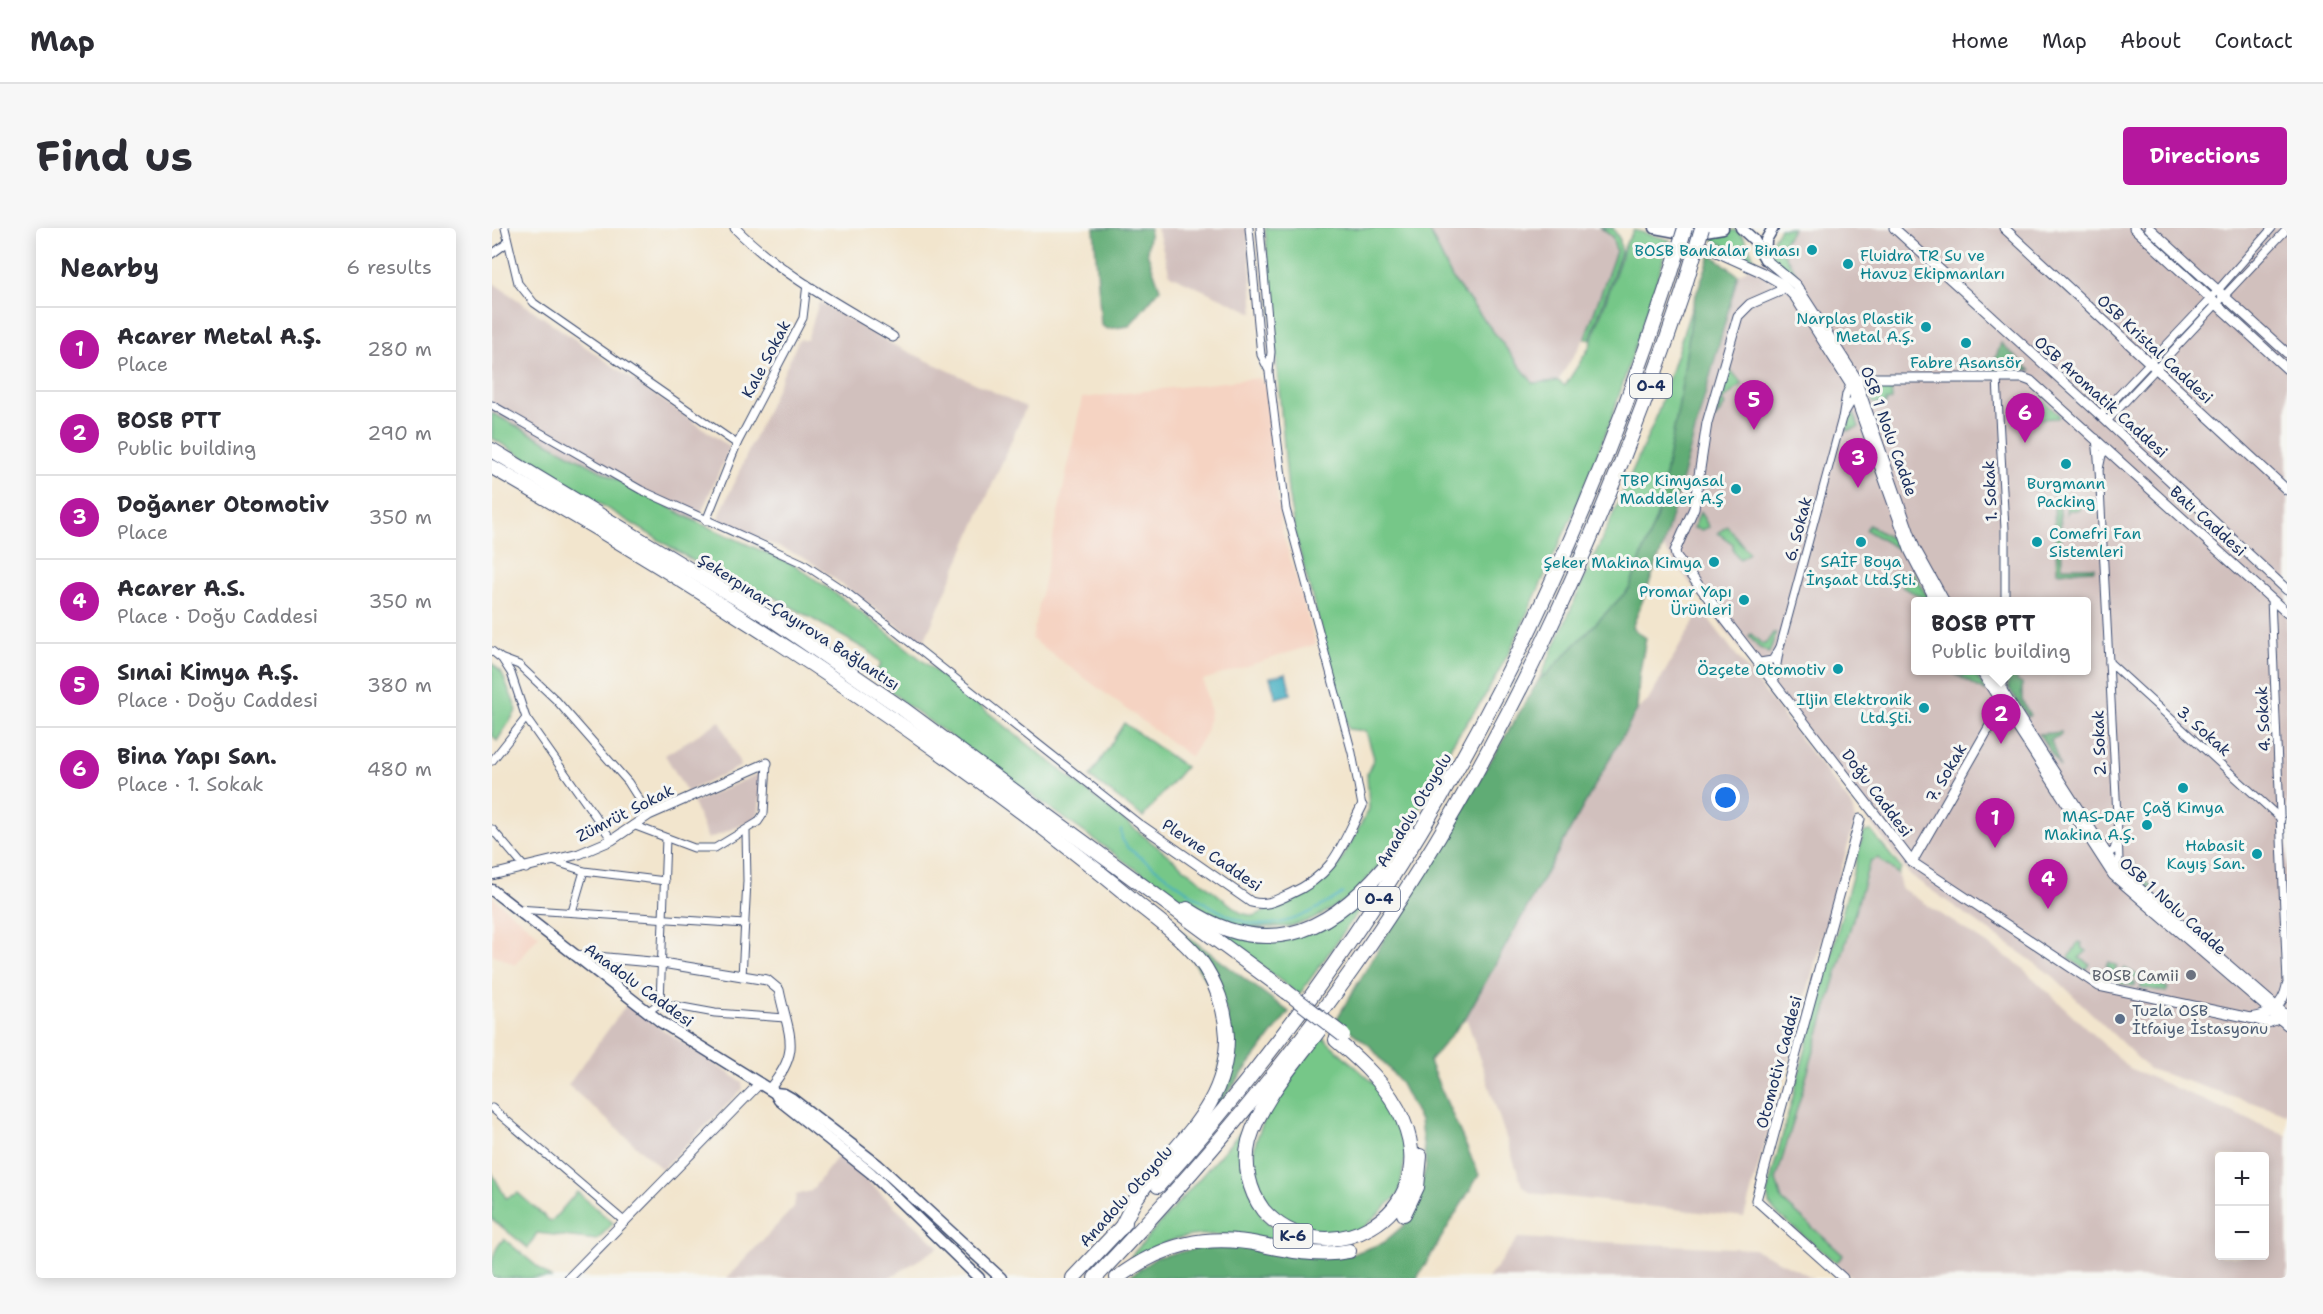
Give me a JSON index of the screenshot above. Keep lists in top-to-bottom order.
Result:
{
  "streets": {
    "highway": [
      "O-4",
      "Şekerpınar-Çayırova Bağlantısı",
      "Anadolu Otoyolu",
      "K-6"
    ],
    "main road": ["OSB 1 Nolu Cadde", "Anadolu Caddesi"],
    "street": [
      "OSB Kristal Caddesi",
      "Kale Sokak",
      "OSB Aromatik Caddesi",
      "1. Sokak",
      "Batı Caddesi",
      "6. Sokak",
      "4. Sokak",
      "3. Sokak",
      "2. Sokak",
      "7. Sokak",
      "Doğu Caddesi",
      "Zümrüt Sokak",
      "Plevne Caddesi",
      "Otomotiv Caddesi"
    ]
  },
  "crossings": [
    ["OSB 1 Nolu Cadde", "6. Sokak"],
    ["OSB 1 Nolu Cadde", "2. Sokak"],
    ["OSB 1 Nolu Cadde", "7. Sokak"],
    ["OSB 1 Nolu Cadde", "Doğu Caddesi"],
    ["OSB 1 Nolu Cadde", "Anadolu Otoyolu"],
    ["Batı Caddesi", "4. Sokak"],
    ["Batı Caddesi", "2. Sokak"],
    ["6. Sokak", "Doğu Caddesi"],
    ["Şekerpınar-Çayırova Bağlantısı", "K-6"],
    ["4. Sokak", "3. Sokak"],
    ["3. Sokak", "2. Sokak"],
    ["7. Sokak", "Doğu Caddesi"],
    ["Anadolu Otoyolu", "K-6"]
  ],
  "places": [
    "BOSB Bankalar Binası",
    "Fluidra TR Su ve Havuz Ekipmanları",
    "Narplas Plastik Metal A.Ş.",
    "Fabre Asansör",
    "Burgmann Packing",
    "TBP Kimyasal Maddeler A.Ş",
    "SAİF Boya İnşaat Ltd.Şti.",
    "Comefri Fan Sistemleri",
    "Şeker Makina Kimya",
    "Promar Yapı Ürünleri",
    "Özçete Otomotiv",
    "Iljin Elektronik Ltd.Şti.",
    "Çağ Kimya",
    "MAS-DAF Makina A.Ş.",
    "Habasit Kayış San.",
    "BOSB Camii",
    "Tuzla OSB İtfaiye İstasyonu"
  ],
  "page": {
    "header": "Map",
    "nav": [
      "Home",
      "Map",
      "About",
      "Contact"
    ],
    "buttons": "Directions",
    "title": "Find us",
    "heading": ["Nearby", "6 results"],
    "list": [
      {
        "mark": "1",
        "name": "Acarer Metal A.Ş.",
        "note": "Place",
        "value": "280 m"
      },
      {
        "mark": "2",
        "name": "BOSB PTT",
        "note": "Public building",
        "value": "290 m"
      },
      {
        "mark": "3",
        "name": "Doğaner Otomotiv",
        "note": "Place",
        "value": "350 m"
      },
      {
        "mark": "4",
        "name": "Acarer A.S.",
        "note": "Place · Doğu Caddesi",
        "value": "350 m"
      },
      {
        "mark": "5",
        "name": "Sınai Kimya A.Ş.",
        "note": "Place · Doğu Caddesi",
        "value": "380 m"
      },
      {
        "mark": "6",
        "name": "Bina Yapı San.",
        "note": "Place · 1. Sokak",
        "value": "480 m"
      }
    ],
    "pins": [
      "5",
      "6",
      "3",
      "2",
      "1",
      "4"
    ],
    "popup": ["BOSB PTT", "Public building"],
    "map_buttons": ["+", "−"]
  }
}
